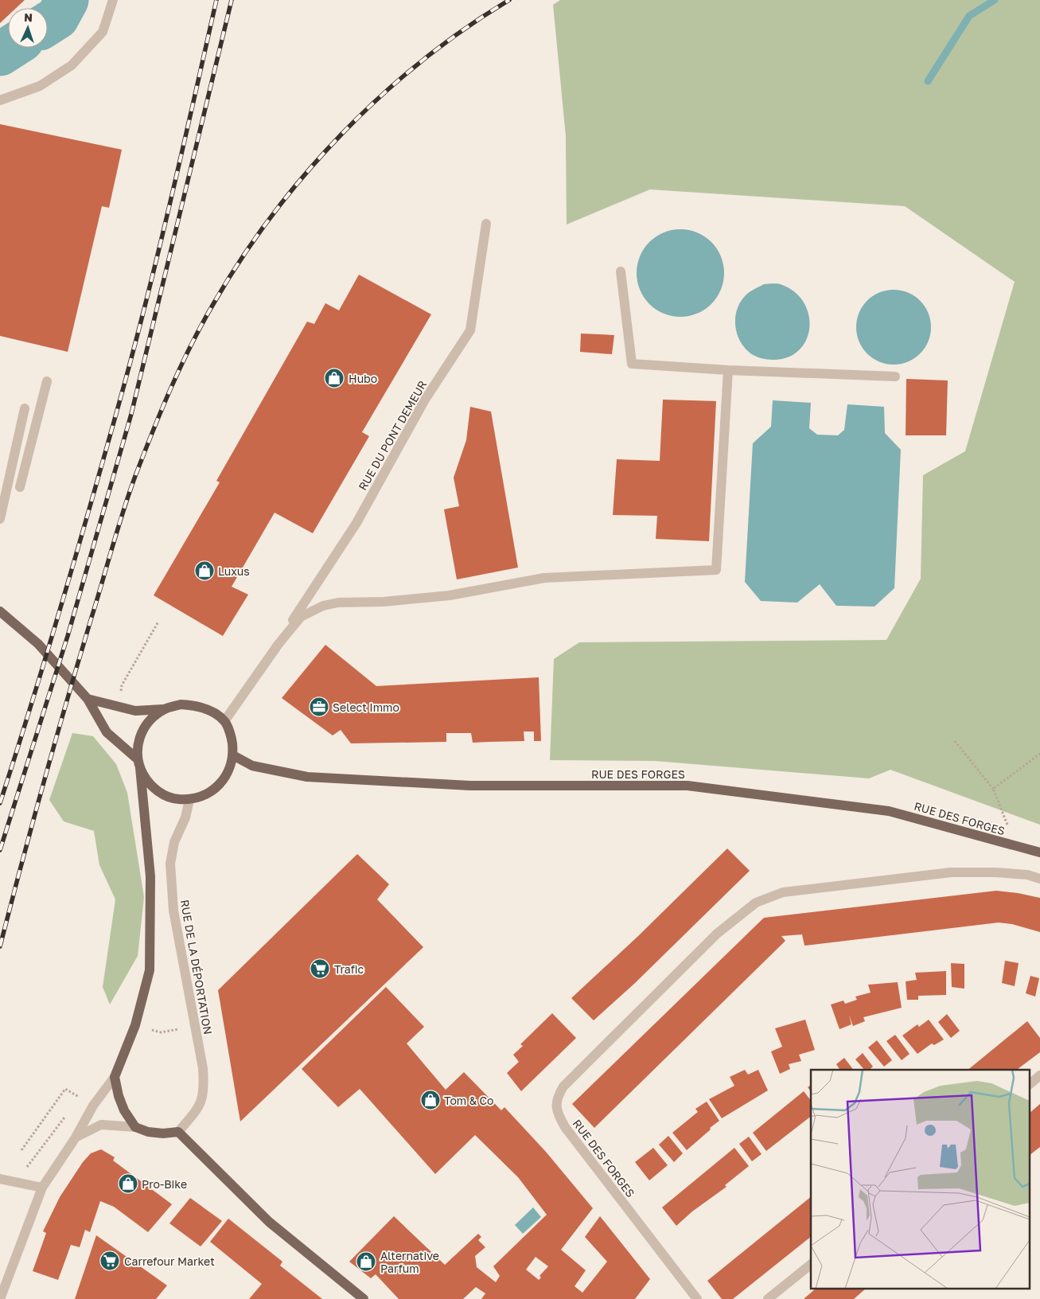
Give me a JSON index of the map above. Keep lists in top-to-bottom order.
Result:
{
  "streets": {
    "main road": ["RUE DES FORGES"],
    "street": ["RUE DU PONT DEMEUR", "RUE DE LA DÉPORTATION"]
  },
  "crossings": [
    ["RUE DU PONT DEMEUR", "RUE DES FORGES"],
    ["RUE DU PONT DEMEUR", "RUE DE LA DÉPORTATION"],
    ["RUE DES FORGES", "RUE DE LA DÉPORTATION"]
  ],
  "places": {
    "shop": [
      "Hubo",
      "Luxus",
      "Tom & Co",
      "Pro-Bike",
      "Alternative Parfum"
    ],
    "office": ["Select Immo"],
    "supermarket": ["Trafic", "Carrefour Market"]
  },
  "north": "top"
}
